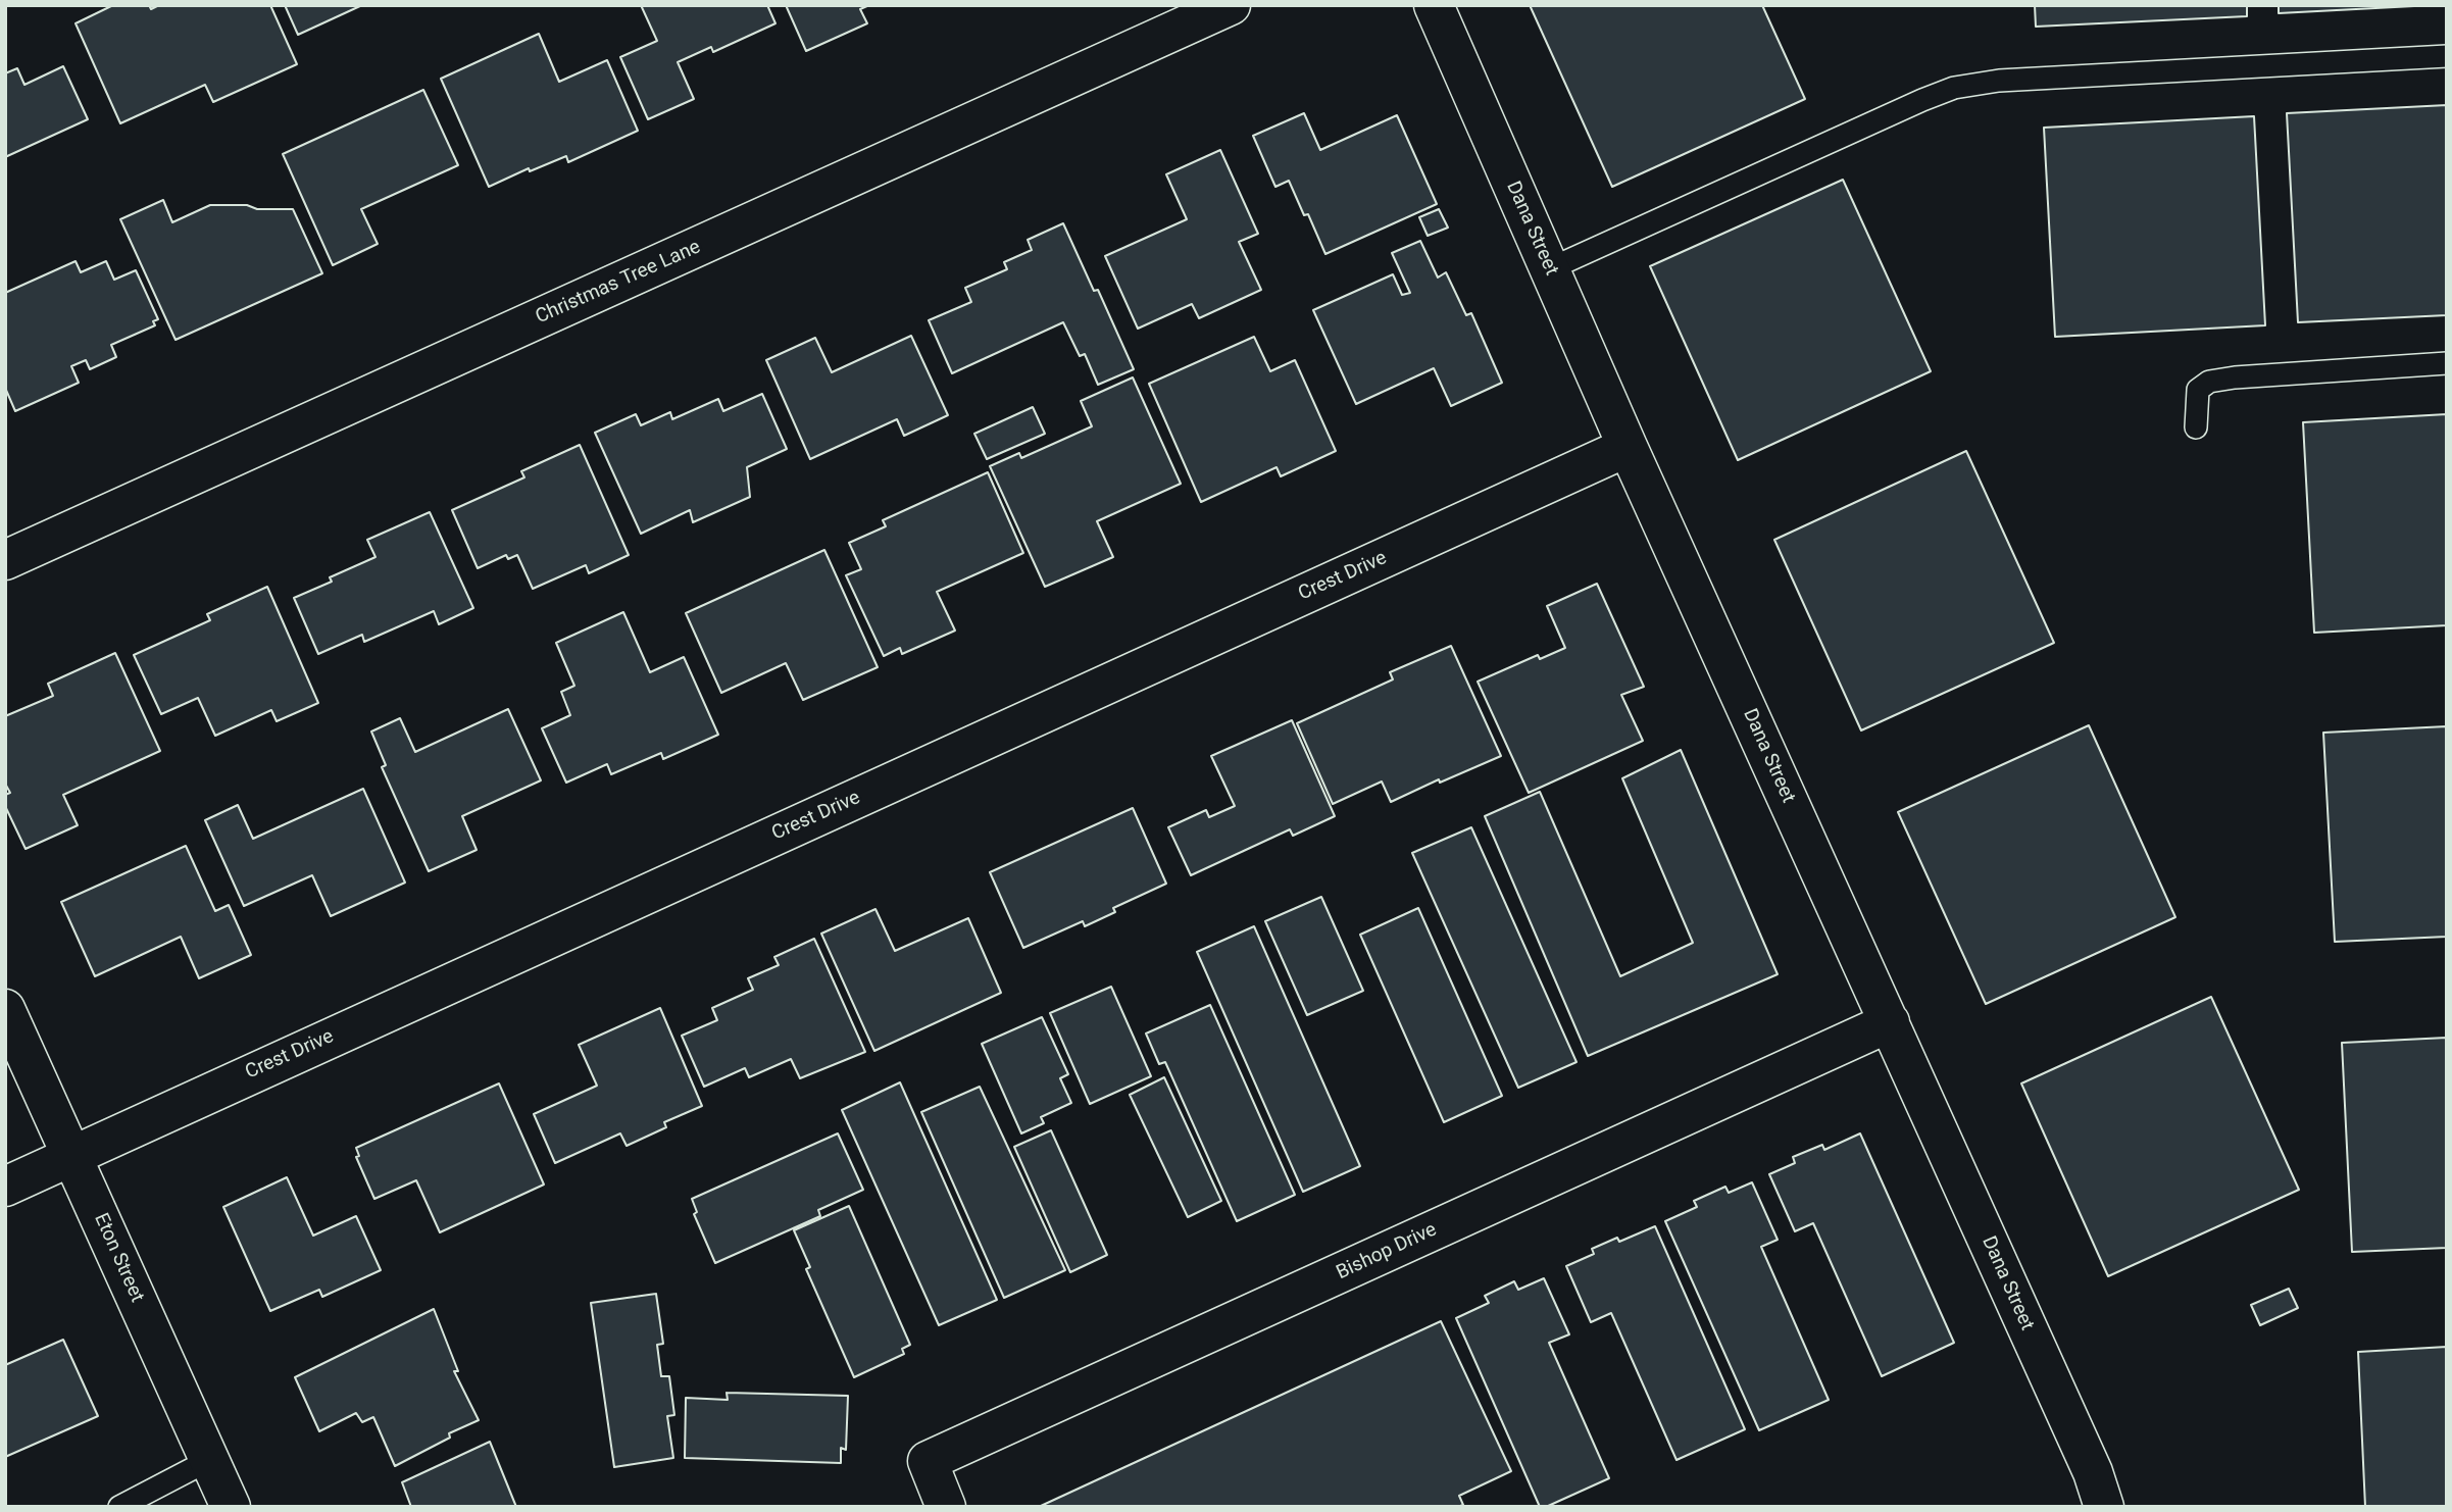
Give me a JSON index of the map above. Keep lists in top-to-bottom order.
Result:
{
  "streets": {
    "street": [
      "Dana Street",
      "Christmas Tree Lane",
      "Crest Drive",
      "Bishop Drive",
      "Eton Street"
    ]
  },
  "crossings": [
    ["Dana Street", "Crest Drive"],
    ["Dana Street", "Bishop Drive"],
    ["Crest Drive", "Eton Street"]
  ]
}
